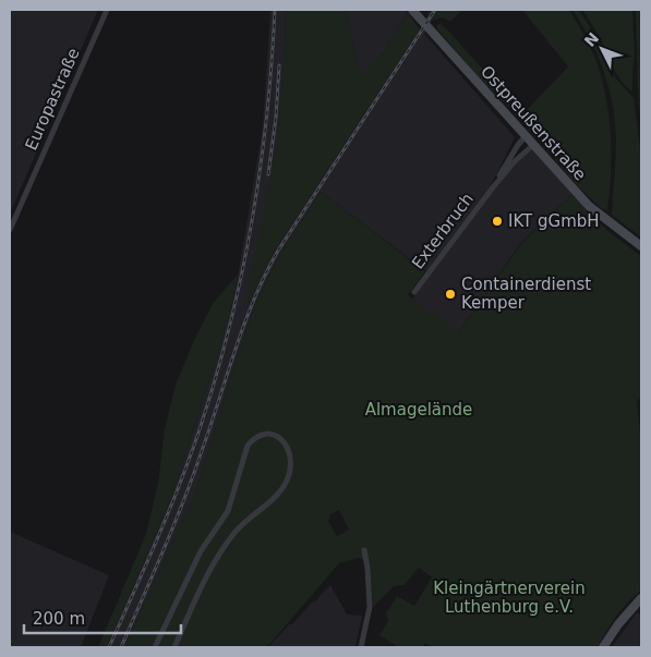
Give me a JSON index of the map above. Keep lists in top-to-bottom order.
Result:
{
  "streets": {
    "street": ["Europastraße", "Ostpreußenstraße", "Exterbruch"]
  },
  "crossings": [
    ["Ostpreußenstraße", "Exterbruch"]
  ],
  "parks": ["Almagelände", "Kleingärtnerverein Luthenburg e.V."],
  "places": ["IKT gGmbH", "Containerdienst Kemper"],
  "scale_bar": "200 m",
  "north": "top left"
}
